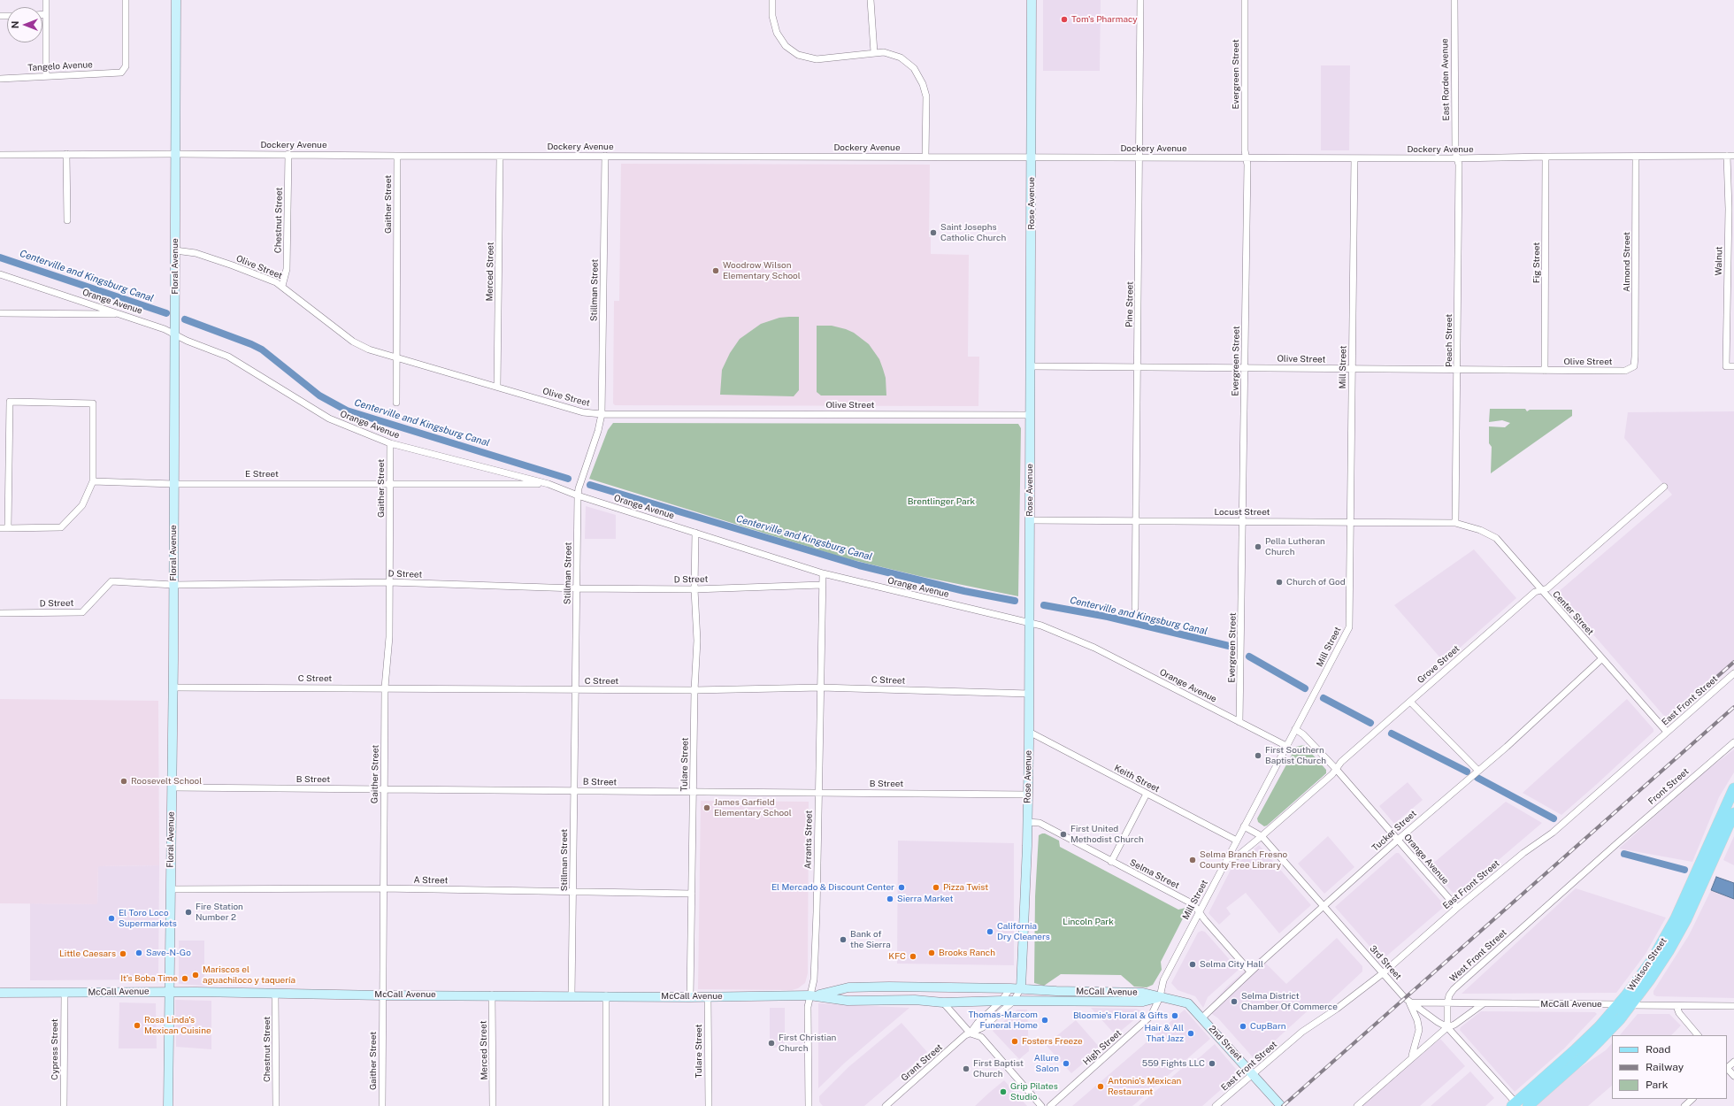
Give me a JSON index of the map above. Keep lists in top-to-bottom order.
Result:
{
  "streets": {
    "main road": ["Whitson Street"],
    "street": [
      "Tangelo Avenue",
      "Evergreen Street",
      "East Rorden Avenue",
      "Dockery Avenue",
      "Rose Avenue",
      "Gaither Street",
      "Chestnut Street",
      "Walnut",
      "Almond Street",
      "Fig Street",
      "Floral Avenue",
      "Olive Street",
      "Merced Street",
      "Stillman Street",
      "Orange Avenue",
      "Pine Street",
      "Peach Street",
      "Mill Street",
      "E Street",
      "Locust Street",
      "D Street",
      "Center Street",
      "Grove Street",
      "C Street",
      "East Front Street",
      "Tulare Street",
      "Keith Street",
      "B Street",
      "Front Street",
      "Tucker Street",
      "Arrants Street",
      "Selma Street",
      "A Street",
      "West Front Street",
      "3rd Street",
      "McCall Avenue",
      "2nd Street",
      "High Street",
      "Cypress Street",
      "Grant Street"
    ]
  },
  "crossings": [
    ["Evergreen Street", "Dockery Avenue"],
    ["Evergreen Street", "Olive Street"],
    ["Evergreen Street", "Orange Avenue"],
    ["Evergreen Street", "Locust Street"],
    ["East Rorden Avenue", "Dockery Avenue"],
    ["East Rorden Avenue", "Peach Street"],
    ["Dockery Avenue", "Rose Avenue"],
    ["Dockery Avenue", "Gaither Street"],
    ["Dockery Avenue", "Chestnut Street"],
    ["Dockery Avenue", "Walnut"],
    ["Dockery Avenue", "Almond Street"],
    ["Dockery Avenue", "Fig Street"],
    ["Dockery Avenue", "Floral Avenue"],
    ["Dockery Avenue", "Merced Street"],
    ["Dockery Avenue", "Stillman Street"],
    ["Dockery Avenue", "Pine Street"],
    ["Dockery Avenue", "Peach Street"],
    ["Dockery Avenue", "Mill Street"],
    ["Rose Avenue", "Olive Street"],
    ["Rose Avenue", "Orange Avenue"],
    ["Rose Avenue", "Locust Street"],
    ["Rose Avenue", "C Street"],
    ["Rose Avenue", "Keith Street"],
    ["Rose Avenue", "B Street"],
    ["Rose Avenue", "Selma Street"],
    ["Rose Avenue", "McCall Avenue"],
    ["Rose Avenue", "Grant Street"],
    ["Gaither Street", "Olive Street"],
    ["Gaither Street", "Orange Avenue"],
    ["Gaither Street", "E Street"],
    ["Gaither Street", "D Street"],
    ["Gaither Street", "C Street"],
    ["Gaither Street", "B Street"],
    ["Gaither Street", "A Street"],
    ["Gaither Street", "McCall Avenue"],
    ["Chestnut Street", "Olive Street"],
    ["Chestnut Street", "McCall Avenue"],
    ["Almond Street", "Olive Street"],
    ["Fig Street", "Olive Street"],
    ["Floral Avenue", "Olive Street"],
    ["Floral Avenue", "Orange Avenue"],
    ["Floral Avenue", "E Street"],
    ["Floral Avenue", "D Street"],
    ["Floral Avenue", "C Street"],
    ["Floral Avenue", "B Street"],
    ["Floral Avenue", "A Street"],
    ["Floral Avenue", "McCall Avenue"],
    ["Olive Street", "Merced Street"],
    ["Olive Street", "Stillman Street"],
    ["Olive Street", "Pine Street"],
    ["Olive Street", "Peach Street"],
    ["Olive Street", "Mill Street"],
    ["Merced Street", "McCall Avenue"],
    ["Stillman Street", "Orange Avenue"],
    ["Stillman Street", "D Street"],
    ["Stillman Street", "C Street"],
    ["Stillman Street", "B Street"],
    ["Stillman Street", "A Street"],
    ["Stillman Street", "McCall Avenue"],
    ["Orange Avenue", "Mill Street"],
    ["Orange Avenue", "E Street"],
    ["Orange Avenue", "Grove Street"],
    ["Orange Avenue", "East Front Street"],
    ["Orange Avenue", "Tulare Street"],
    ["Orange Avenue", "Tucker Street"],
    ["Orange Avenue", "Arrants Street"],
    ["Pine Street", "Locust Street"],
    ["Peach Street", "Locust Street"],
    ["Peach Street", "Center Street"],
    ["Mill Street", "Locust Street"],
    ["Mill Street", "Grove Street"],
    ["Mill Street", "Keith Street"],
    ["Mill Street", "Selma Street"],
    ["Mill Street", "3rd Street"],
    ["Mill Street", "McCall Avenue"],
    ["Mill Street", "2nd Street"],
    ["Mill Street", "High Street"],
    ["Locust Street", "Center Street"],
    ["D Street", "Tulare Street"],
    ["D Street", "Arrants Street"],
    ["Center Street", "Grove Street"],
    ["Center Street", "East Front Street"],
    ["Center Street", "Tucker Street"],
    ["Grove Street", "3rd Street"],
    ["C Street", "Tulare Street"],
    ["C Street", "Arrants Street"],
    ["East Front Street", "3rd Street"],
    ["East Front Street", "2nd Street"],
    ["Tulare Street", "B Street"],
    ["Tulare Street", "A Street"],
    ["Tulare Street", "McCall Avenue"],
    ["B Street", "Arrants Street"],
    ["Front Street", "West Front Street"],
    ["Tucker Street", "Selma Street"],
    ["Tucker Street", "3rd Street"],
    ["Tucker Street", "2nd Street"],
    ["Arrants Street", "McCall Avenue"],
    ["West Front Street", "3rd Street"],
    ["West Front Street", "McCall Avenue"],
    ["3rd Street", "Whitson Street"],
    ["3rd Street", "McCall Avenue"],
    ["Whitson Street", "McCall Avenue"],
    ["McCall Avenue", "2nd Street"],
    ["McCall Avenue", "High Street"],
    ["McCall Avenue", "Cypress Street"],
    ["McCall Avenue", "Grant Street"],
    ["2nd Street", "High Street"]
  ],
  "water": ["Centerville and Kingsburg Canal"],
  "parks": ["Brentlinger Park", "Lincoln Park"],
  "places": [
    "Tom's Pharmacy",
    "Saint Josephs Catholic Church",
    "Woodrow Wilson Elementary School",
    "Pella Lutheran Church",
    "Church of God",
    "First Southern Baptist Church",
    "Roosevelt School",
    "James Garfield Elementary School",
    "First United Methodist Church",
    "Selma Branch Fresno County Free Library",
    "El Mercado & Discount Center",
    "Pizza Twist",
    "Sierra Market",
    "Fire Station Number 2",
    "El Toro Loco Supermarkets",
    "California Dry Cleaners",
    "Bank of the Sierra",
    "Save-N-Go",
    "Brooks Ranch",
    "Little Caesars",
    "KFC",
    "Selma City Hall",
    "Mariscos el aguachiloco y taquería",
    "It's Boba Time",
    "Selma District Chamber Of Commerce",
    "Bloomie's Floral & Gifts",
    "Thomas-Marcom Funeral Home",
    "Rosa Linda's Mexican Cuisine",
    "CupBarn",
    "Hair & All That Jazz",
    "Fosters Freeze",
    "First Christian Church",
    "Allure Salon",
    "559 Fights LLC",
    "First Baptist Church",
    "Antonio's Mexican Restaurant",
    "Grip Pilates Studio"
  ],
  "legend": ["Road", "Railway", "Park"],
  "north": "left"
}
